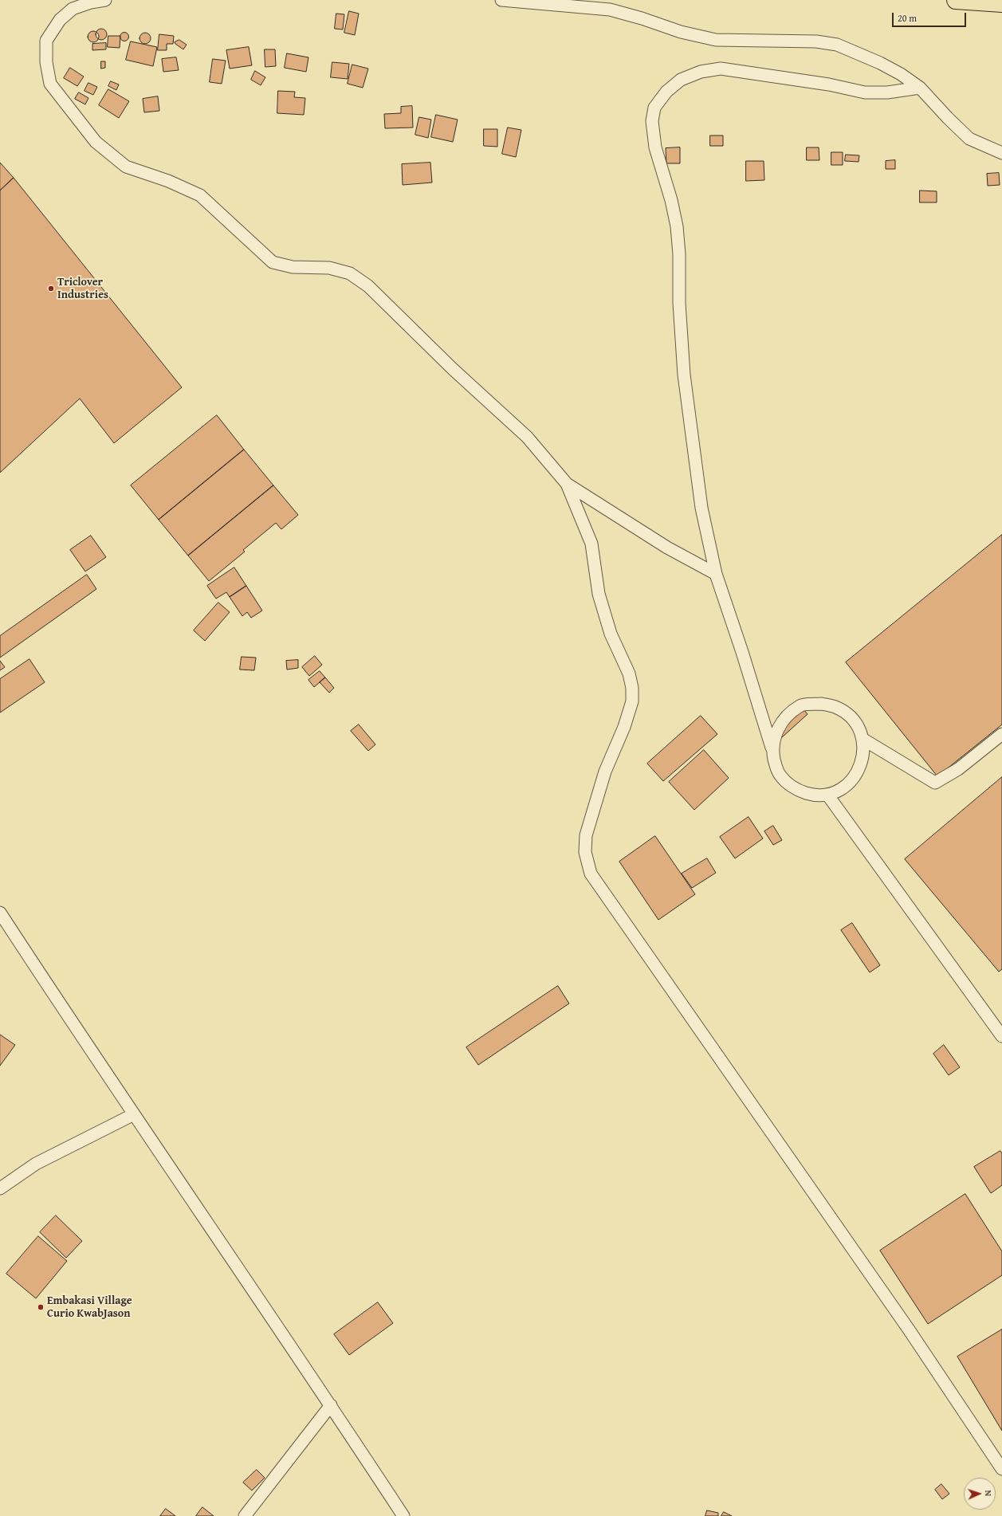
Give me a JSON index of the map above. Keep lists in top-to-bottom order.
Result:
{
  "places": ["Triclover Industries", "Embakasi Village Curio KwabJason"],
  "scale_bar": "20 m",
  "north": "right"
}
